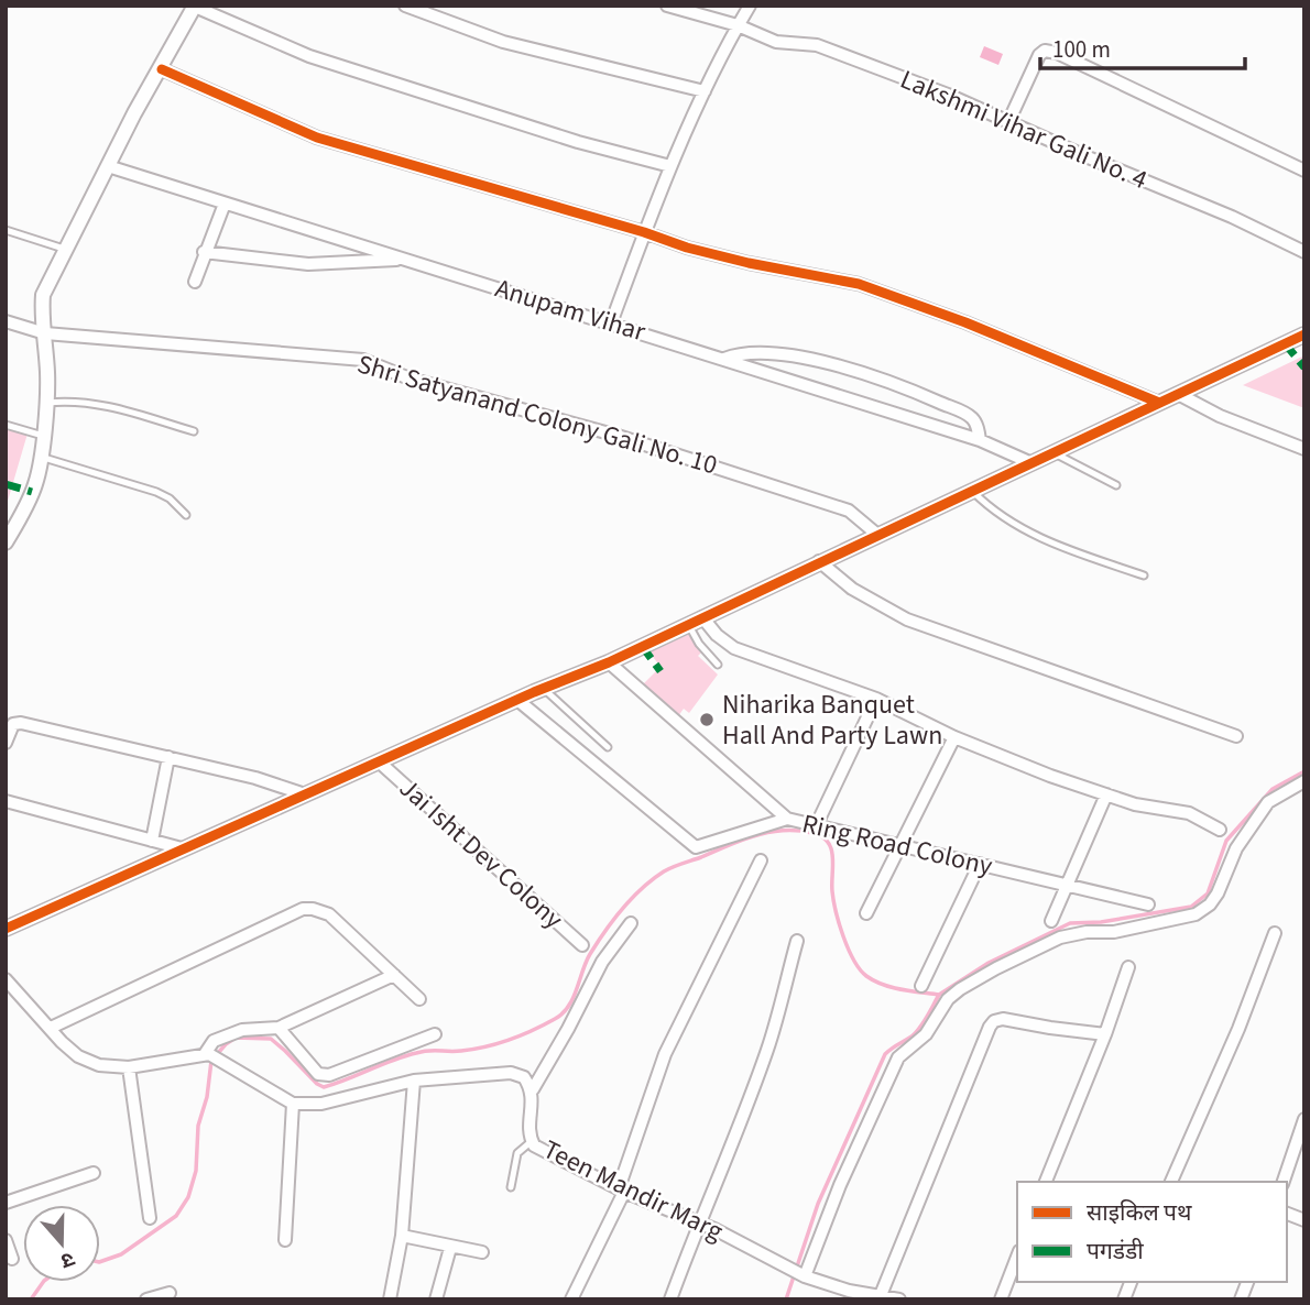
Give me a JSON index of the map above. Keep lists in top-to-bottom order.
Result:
{
  "streets": {
    "street": [
      "Lakshmi Vihar Gali No. 4",
      "Anupam Vihar",
      "Shri Satyanand Colony Gali No. 10",
      "Ring Road Colony",
      "Jai Isht Dev Colony",
      "Teen Mandir Marg"
    ]
  },
  "places": ["Niharika Banquet Hall And Party Lawn"],
  "legend": ["साइकिल पथ", "पगडंडी"],
  "scale_bar": "100 m",
  "north": "bottom"
}
